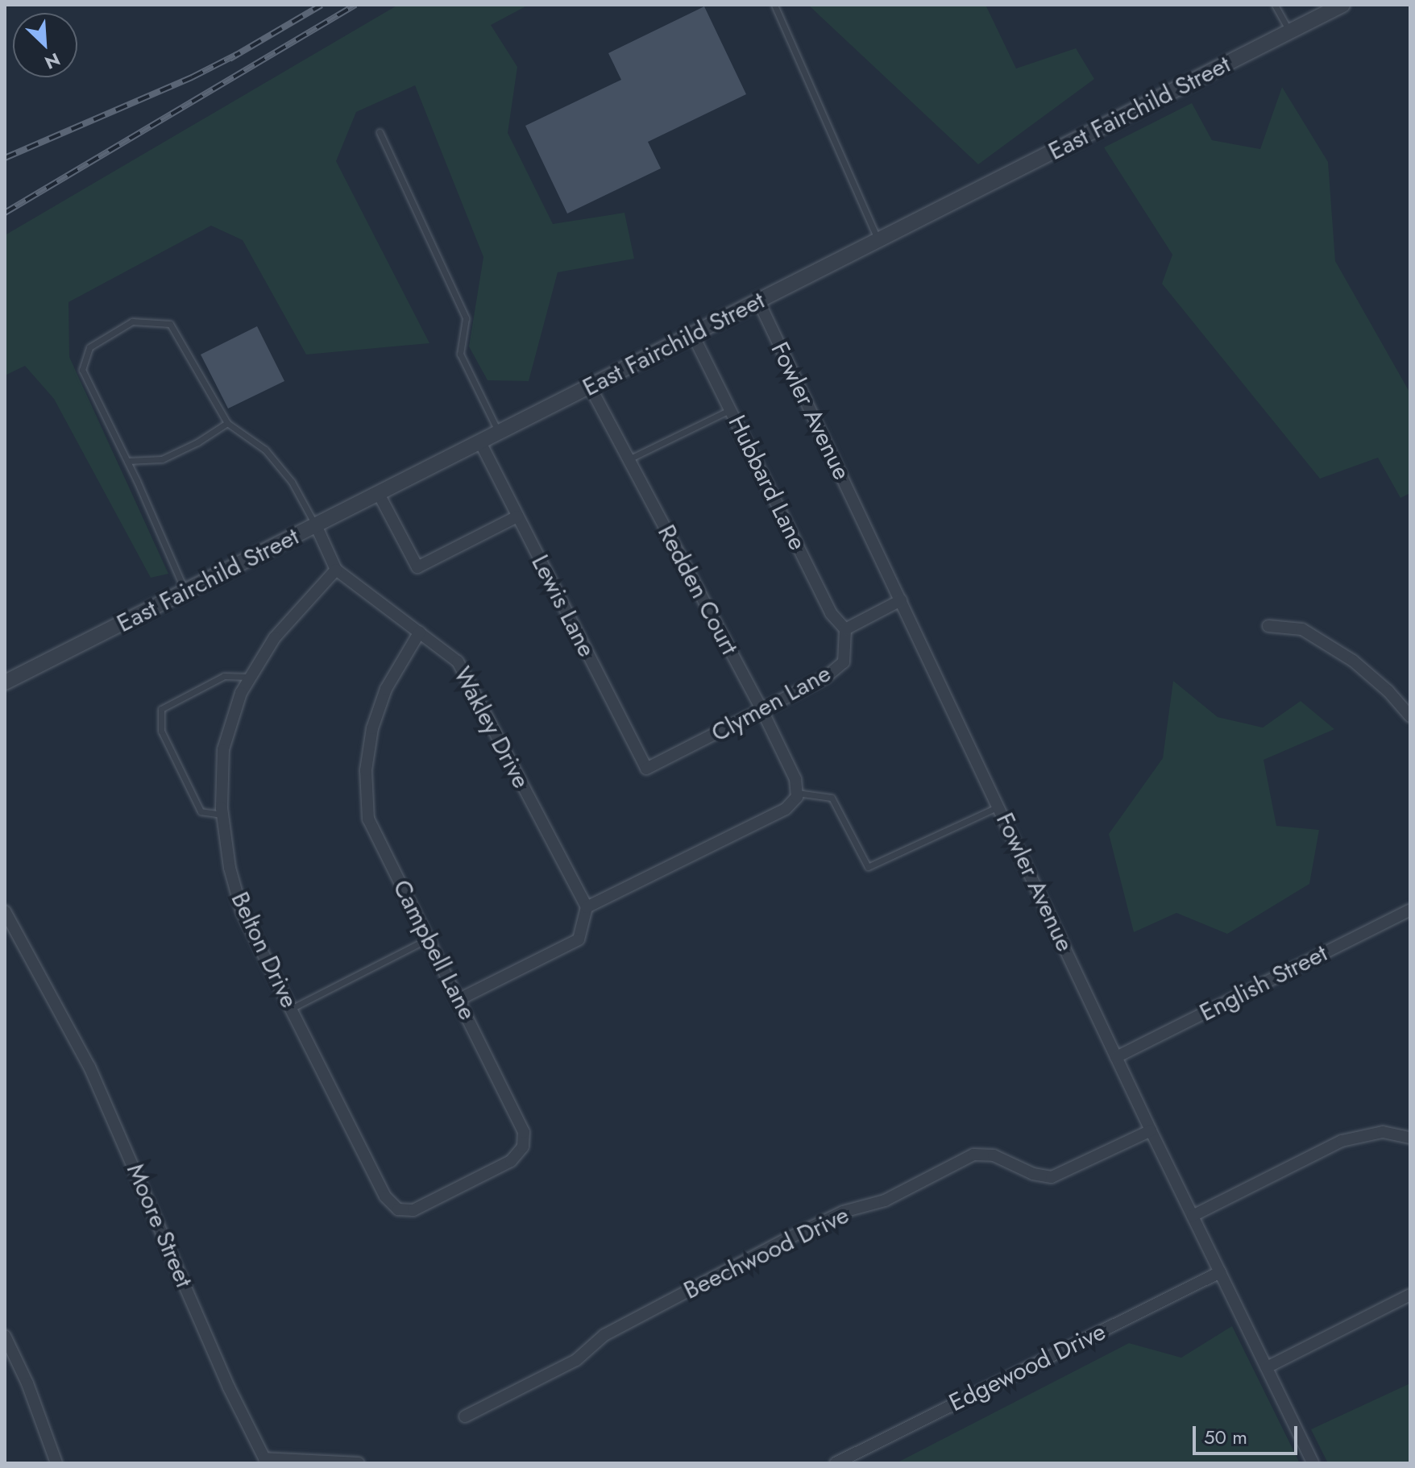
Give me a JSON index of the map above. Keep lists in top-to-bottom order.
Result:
{
  "streets": {
    "street": [
      "East Fairchild Street",
      "Fowler Avenue",
      "Hubbard Lane",
      "Redden Court",
      "Lewis Lane",
      "Clymen Lane",
      "Wakley Drive",
      "Belton Drive",
      "Campbell Lane",
      "English Street",
      "Moore Street",
      "Beechwood Drive",
      "Edgewood Drive"
    ]
  },
  "crossings": [
    ["East Fairchild Street", "Fowler Avenue"],
    ["East Fairchild Street", "Hubbard Lane"],
    ["East Fairchild Street", "Redden Court"],
    ["East Fairchild Street", "Lewis Lane"],
    ["East Fairchild Street", "Wakley Drive"],
    ["Fowler Avenue", "English Street"],
    ["Fowler Avenue", "Beechwood Drive"],
    ["Fowler Avenue", "Edgewood Drive"],
    ["Hubbard Lane", "Clymen Lane"],
    ["Redden Court", "Clymen Lane"],
    ["Lewis Lane", "Clymen Lane"],
    ["Wakley Drive", "Belton Drive"],
    ["Wakley Drive", "Campbell Lane"],
    ["Belton Drive", "Campbell Lane"]
  ],
  "scale_bar": "50 m",
  "north": "bottom right"
}
